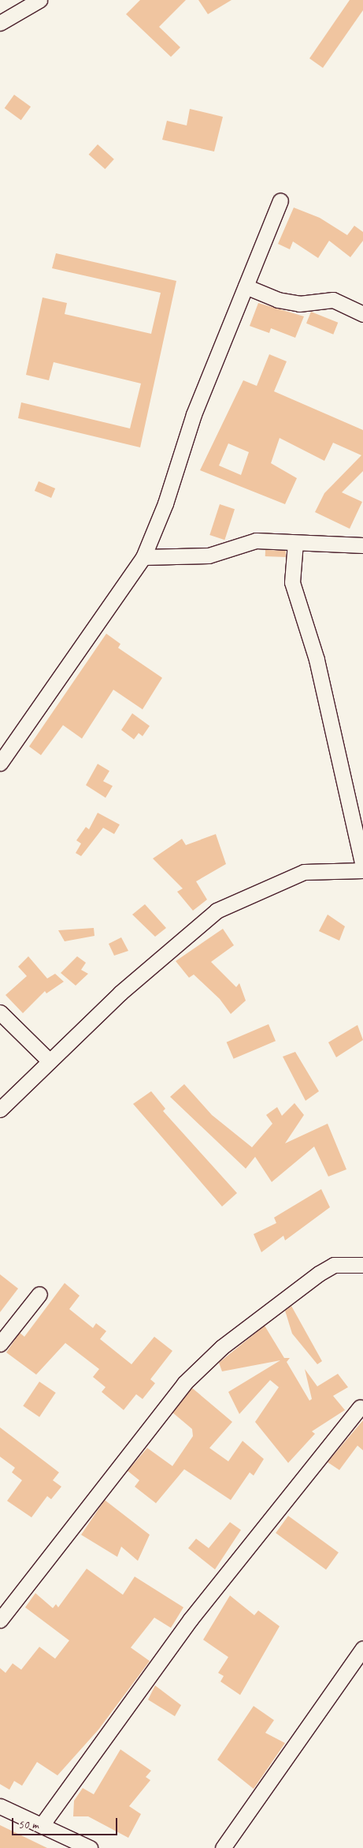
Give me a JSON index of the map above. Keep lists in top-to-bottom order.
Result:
{
  "scale_bar": "50 m"
}
